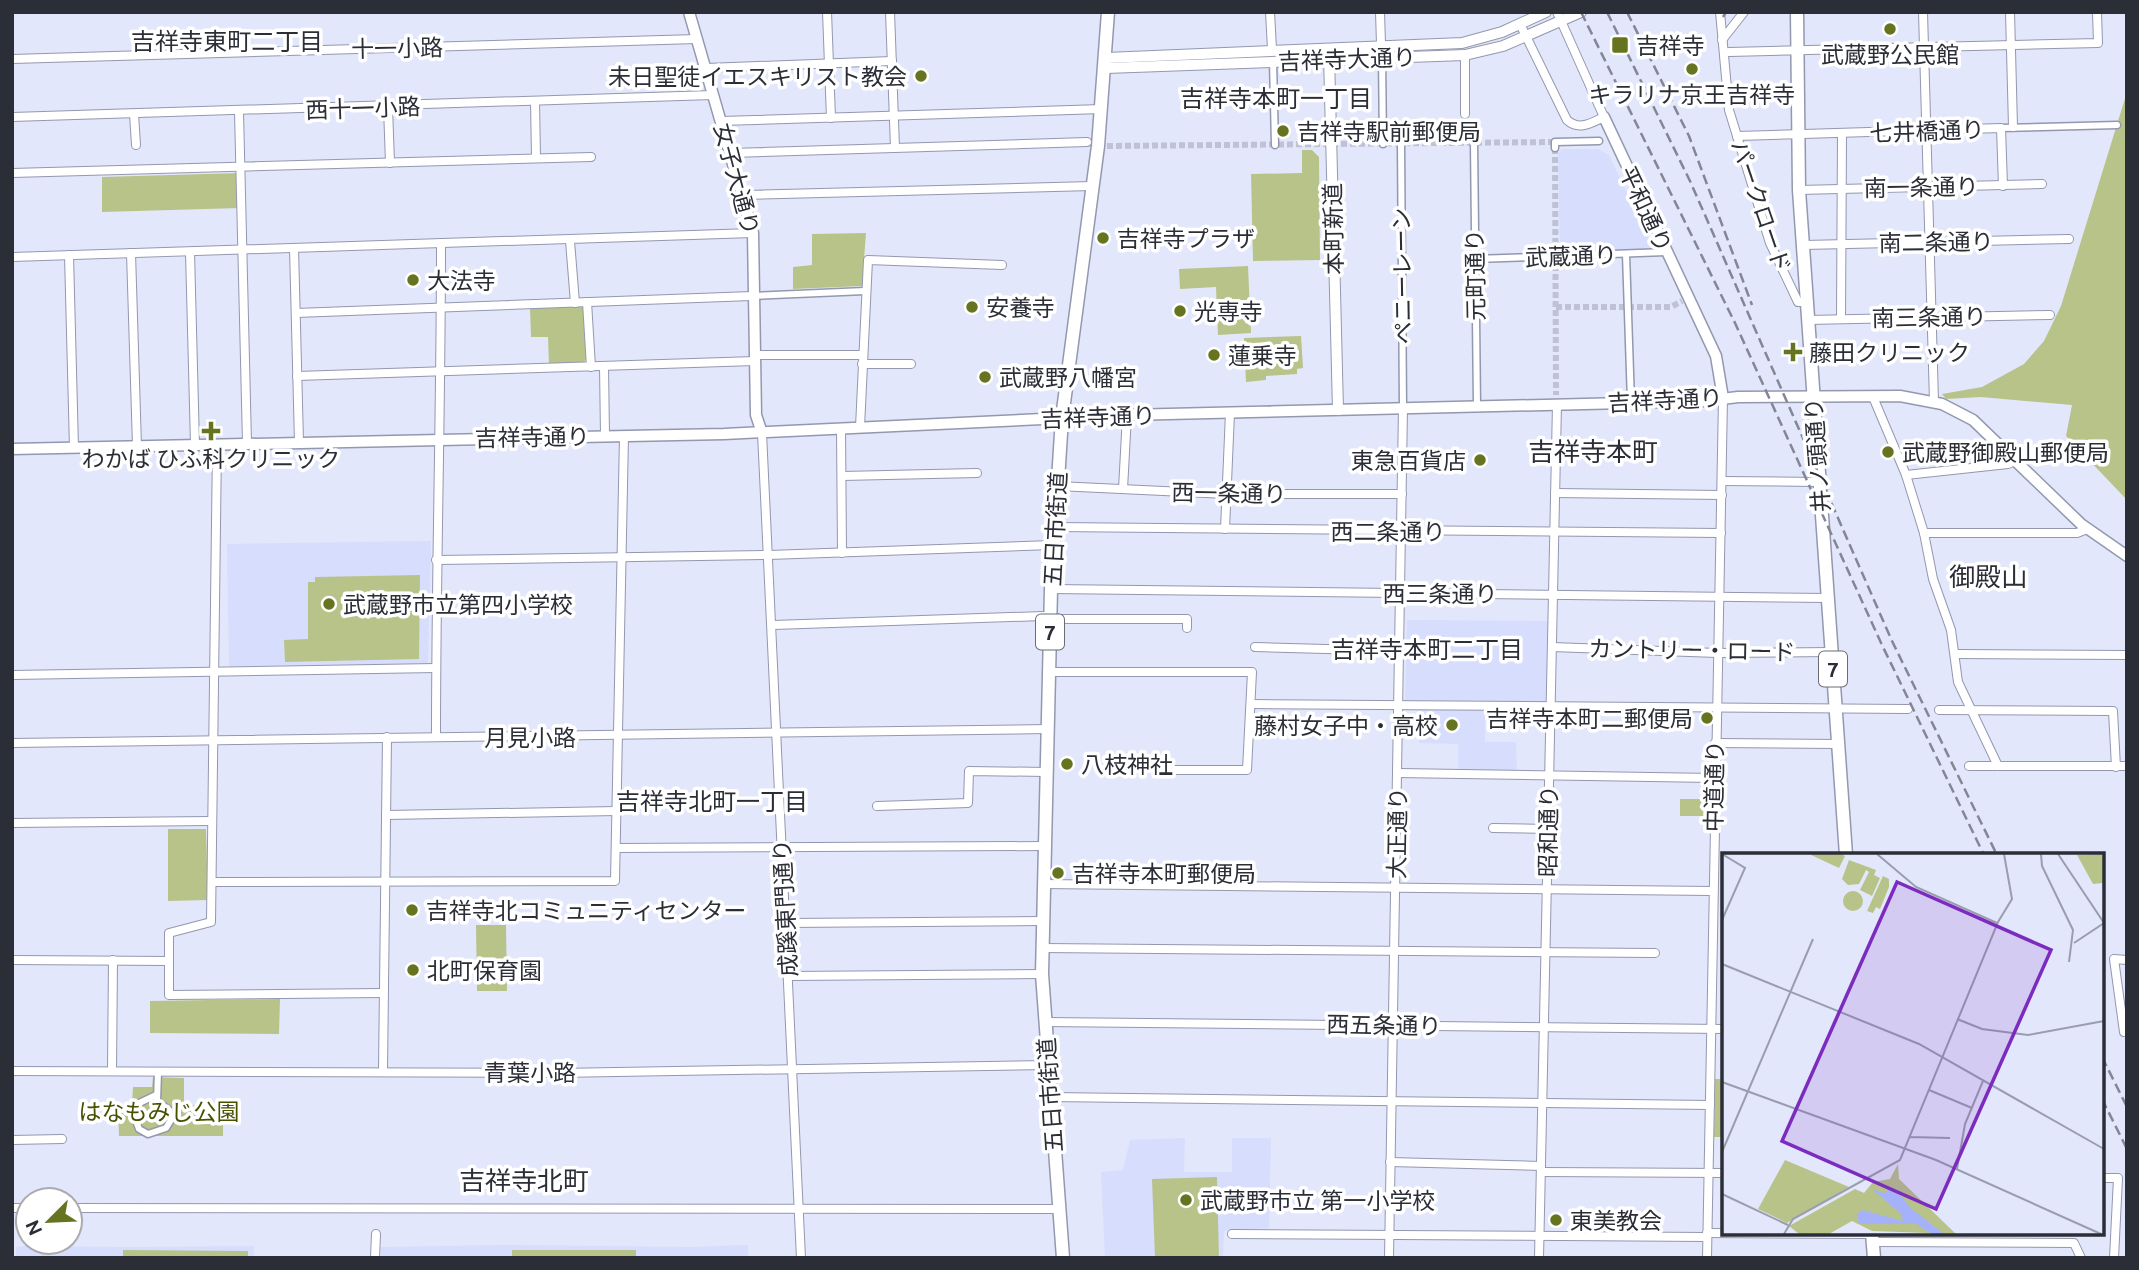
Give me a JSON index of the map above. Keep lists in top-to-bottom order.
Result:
{
  "streets": {
    "main road": [
      "女子大通り",
      "平和通り",
      "吉祥寺通り",
      "井ノ頭通り",
      "五日市街道",
      "7"
    ],
    "street": [
      "十一小路",
      "吉祥寺大通り",
      "西十一小路",
      "七井橋通り",
      "南一条通り",
      "パークロード",
      "本町新道",
      "南二条通り",
      "武蔵通り",
      "元町通り",
      "ペニーレーン",
      "南三条通り",
      "西一条通り",
      "西二条通り",
      "西三条通り",
      "カントリー・ロード",
      "月見小路",
      "中道通り",
      "昭和通り",
      "大正通り",
      "成蹊東門通り",
      "西五条通り",
      "青葉小路"
    ]
  },
  "crossings": [
    ["十一小路", "女子大通り"],
    ["吉祥寺大通り", "平和通り"],
    ["吉祥寺大通り", "本町新道"],
    ["吉祥寺大通り", "五日市街道"],
    ["西十一小路", "女子大通り"],
    ["七井橋通り", "パークロード"],
    ["七井橋通り", "井ノ頭通り"],
    ["女子大通り", "吉祥寺通り"],
    ["女子大通り", "成蹊東門通り"],
    ["南一条通り", "井ノ頭通り"],
    ["パークロード", "井ノ頭通り"],
    ["平和通り", "武蔵通り"],
    ["平和通り", "吉祥寺通り"],
    ["平和通り", "中道通り"],
    ["本町新道", "吉祥寺通り"],
    ["南二条通り", "井ノ頭通り"],
    ["武蔵通り", "元町通り"],
    ["元町通り", "吉祥寺通り"],
    ["ペニーレーン", "吉祥寺通り"],
    ["ペニーレーン", "大正通り"],
    ["南三条通り", "井ノ頭通り"],
    ["吉祥寺通り", "井ノ頭通り"],
    ["吉祥寺通り", "五日市街道"],
    ["吉祥寺通り", "中道通り"],
    ["吉祥寺通り", "昭和通り"],
    ["吉祥寺通り", "大正通り"],
    ["吉祥寺通り", "成蹊東門通り"],
    ["井ノ頭通り", "西三条通り"],
    ["井ノ頭通り", "カントリー・ロード"],
    ["西一条通り", "五日市街道"],
    ["西一条通り", "大正通り"],
    ["五日市街道", "西二条通り"],
    ["五日市街道", "西三条通り"],
    ["五日市街道", "月見小路"],
    ["五日市街道", "西五条通り"],
    ["五日市街道", "青葉小路"],
    ["西二条通り", "中道通り"],
    ["西二条通り", "昭和通り"],
    ["西二条通り", "大正通り"],
    ["西三条通り", "中道通り"],
    ["西三条通り", "昭和通り"],
    ["西三条通り", "大正通り"],
    ["カントリー・ロード", "中道通り"],
    ["カントリー・ロード", "昭和通り"],
    ["月見小路", "成蹊東門通り"],
    ["中道通り", "西五条通り"],
    ["昭和通り", "西五条通り"],
    ["大正通り", "西五条通り"],
    ["成蹊東門通り", "青葉小路"]
  ],
  "districts": [
    "吉祥寺東町二丁目",
    "吉祥寺本町一丁目",
    "吉祥寺本町",
    "御殿山",
    "吉祥寺本町二丁目",
    "吉祥寺北町一丁目",
    "吉祥寺北町"
  ],
  "parks": ["はなもみじ公園"],
  "places": {
    "other": [
      "武蔵野公民館",
      "キラリナ京王吉祥寺",
      "未日聖徒イエスキリスト教会",
      "吉祥寺駅前郵便局",
      "吉祥寺プラザ",
      "大法寺",
      "安養寺",
      "光専寺",
      "蓮乗寺",
      "武蔵野八幡宮",
      "武蔵野御殿山郵便局",
      "東急百貨店",
      "武蔵野市立第四小学校",
      "吉祥寺本町二郵便局",
      "藤村女子中・高校",
      "八枝神社",
      "吉祥寺本町郵便局",
      "吉祥寺北コミュニティセンター",
      "北町保育園",
      "武蔵野市立 第一小学校",
      "東美教会"
    ],
    "transit": ["吉祥寺"],
    "health": ["藤田クリニック", "わかば ひふ科クリニック"]
  },
  "north": "bottom left"
}
